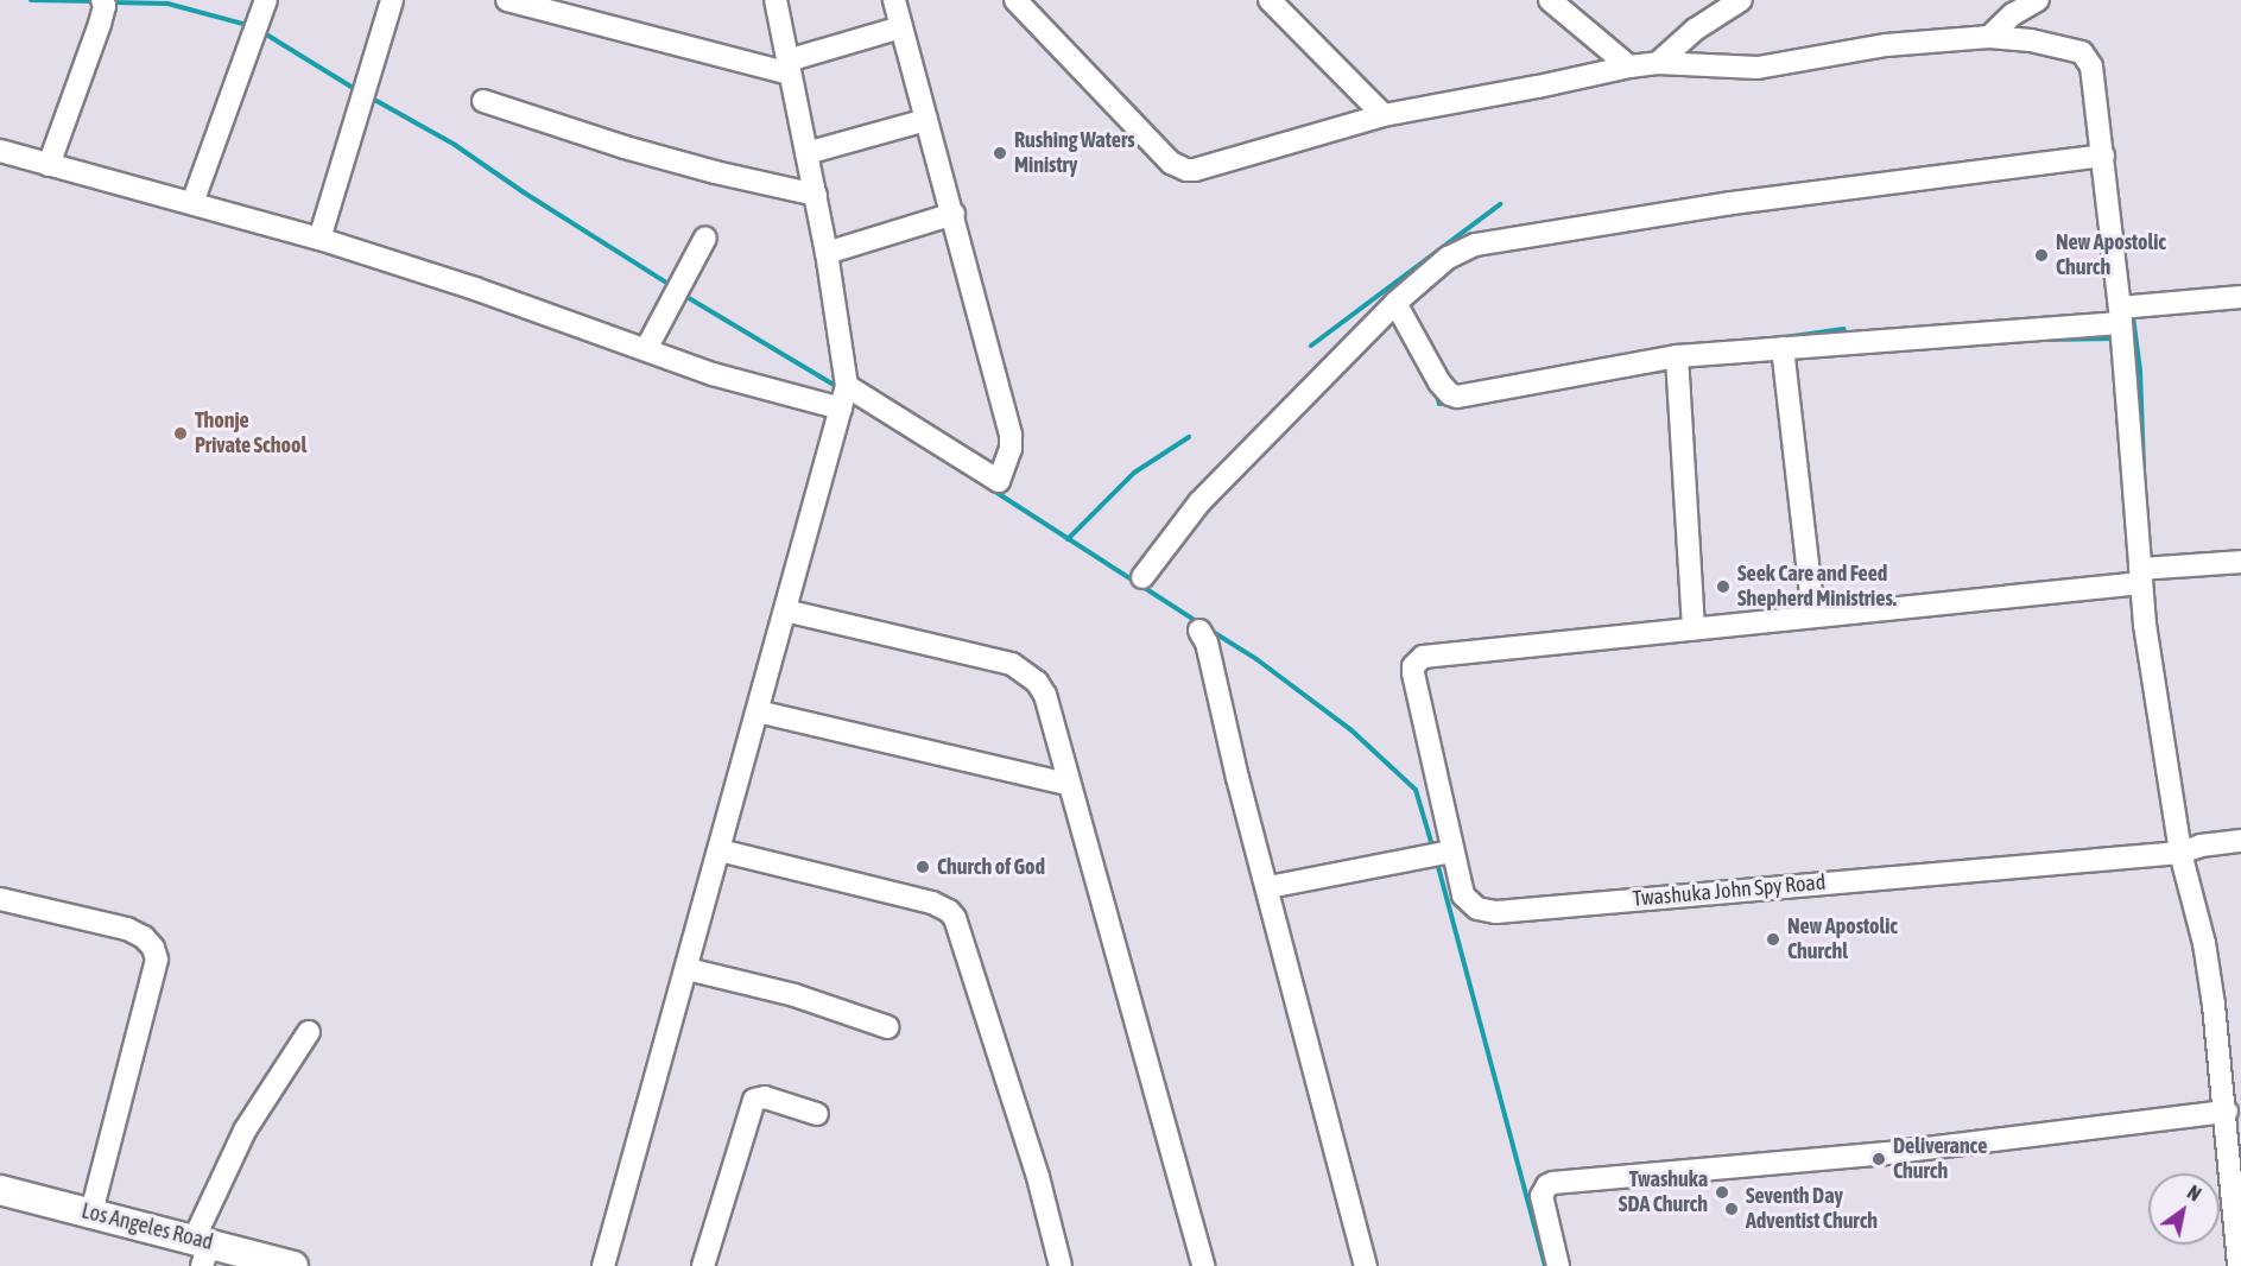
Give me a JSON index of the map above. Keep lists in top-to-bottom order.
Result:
{
  "streets": {
    "main road": ["Los Angeles Road"],
    "street": ["Twashuka John Spy Road"]
  },
  "places": [
    "Rushing Waters Ministry",
    "New Apostolic Church",
    "Thonje Private School",
    "Seek Care and Feed Shepherd Ministries.",
    "Church of God",
    "New Apostolic Churchl",
    "Deliverance Church",
    "Twashuka SDA Church",
    "Seventh Day Adventist Church"
  ],
  "north": "top right"
}
